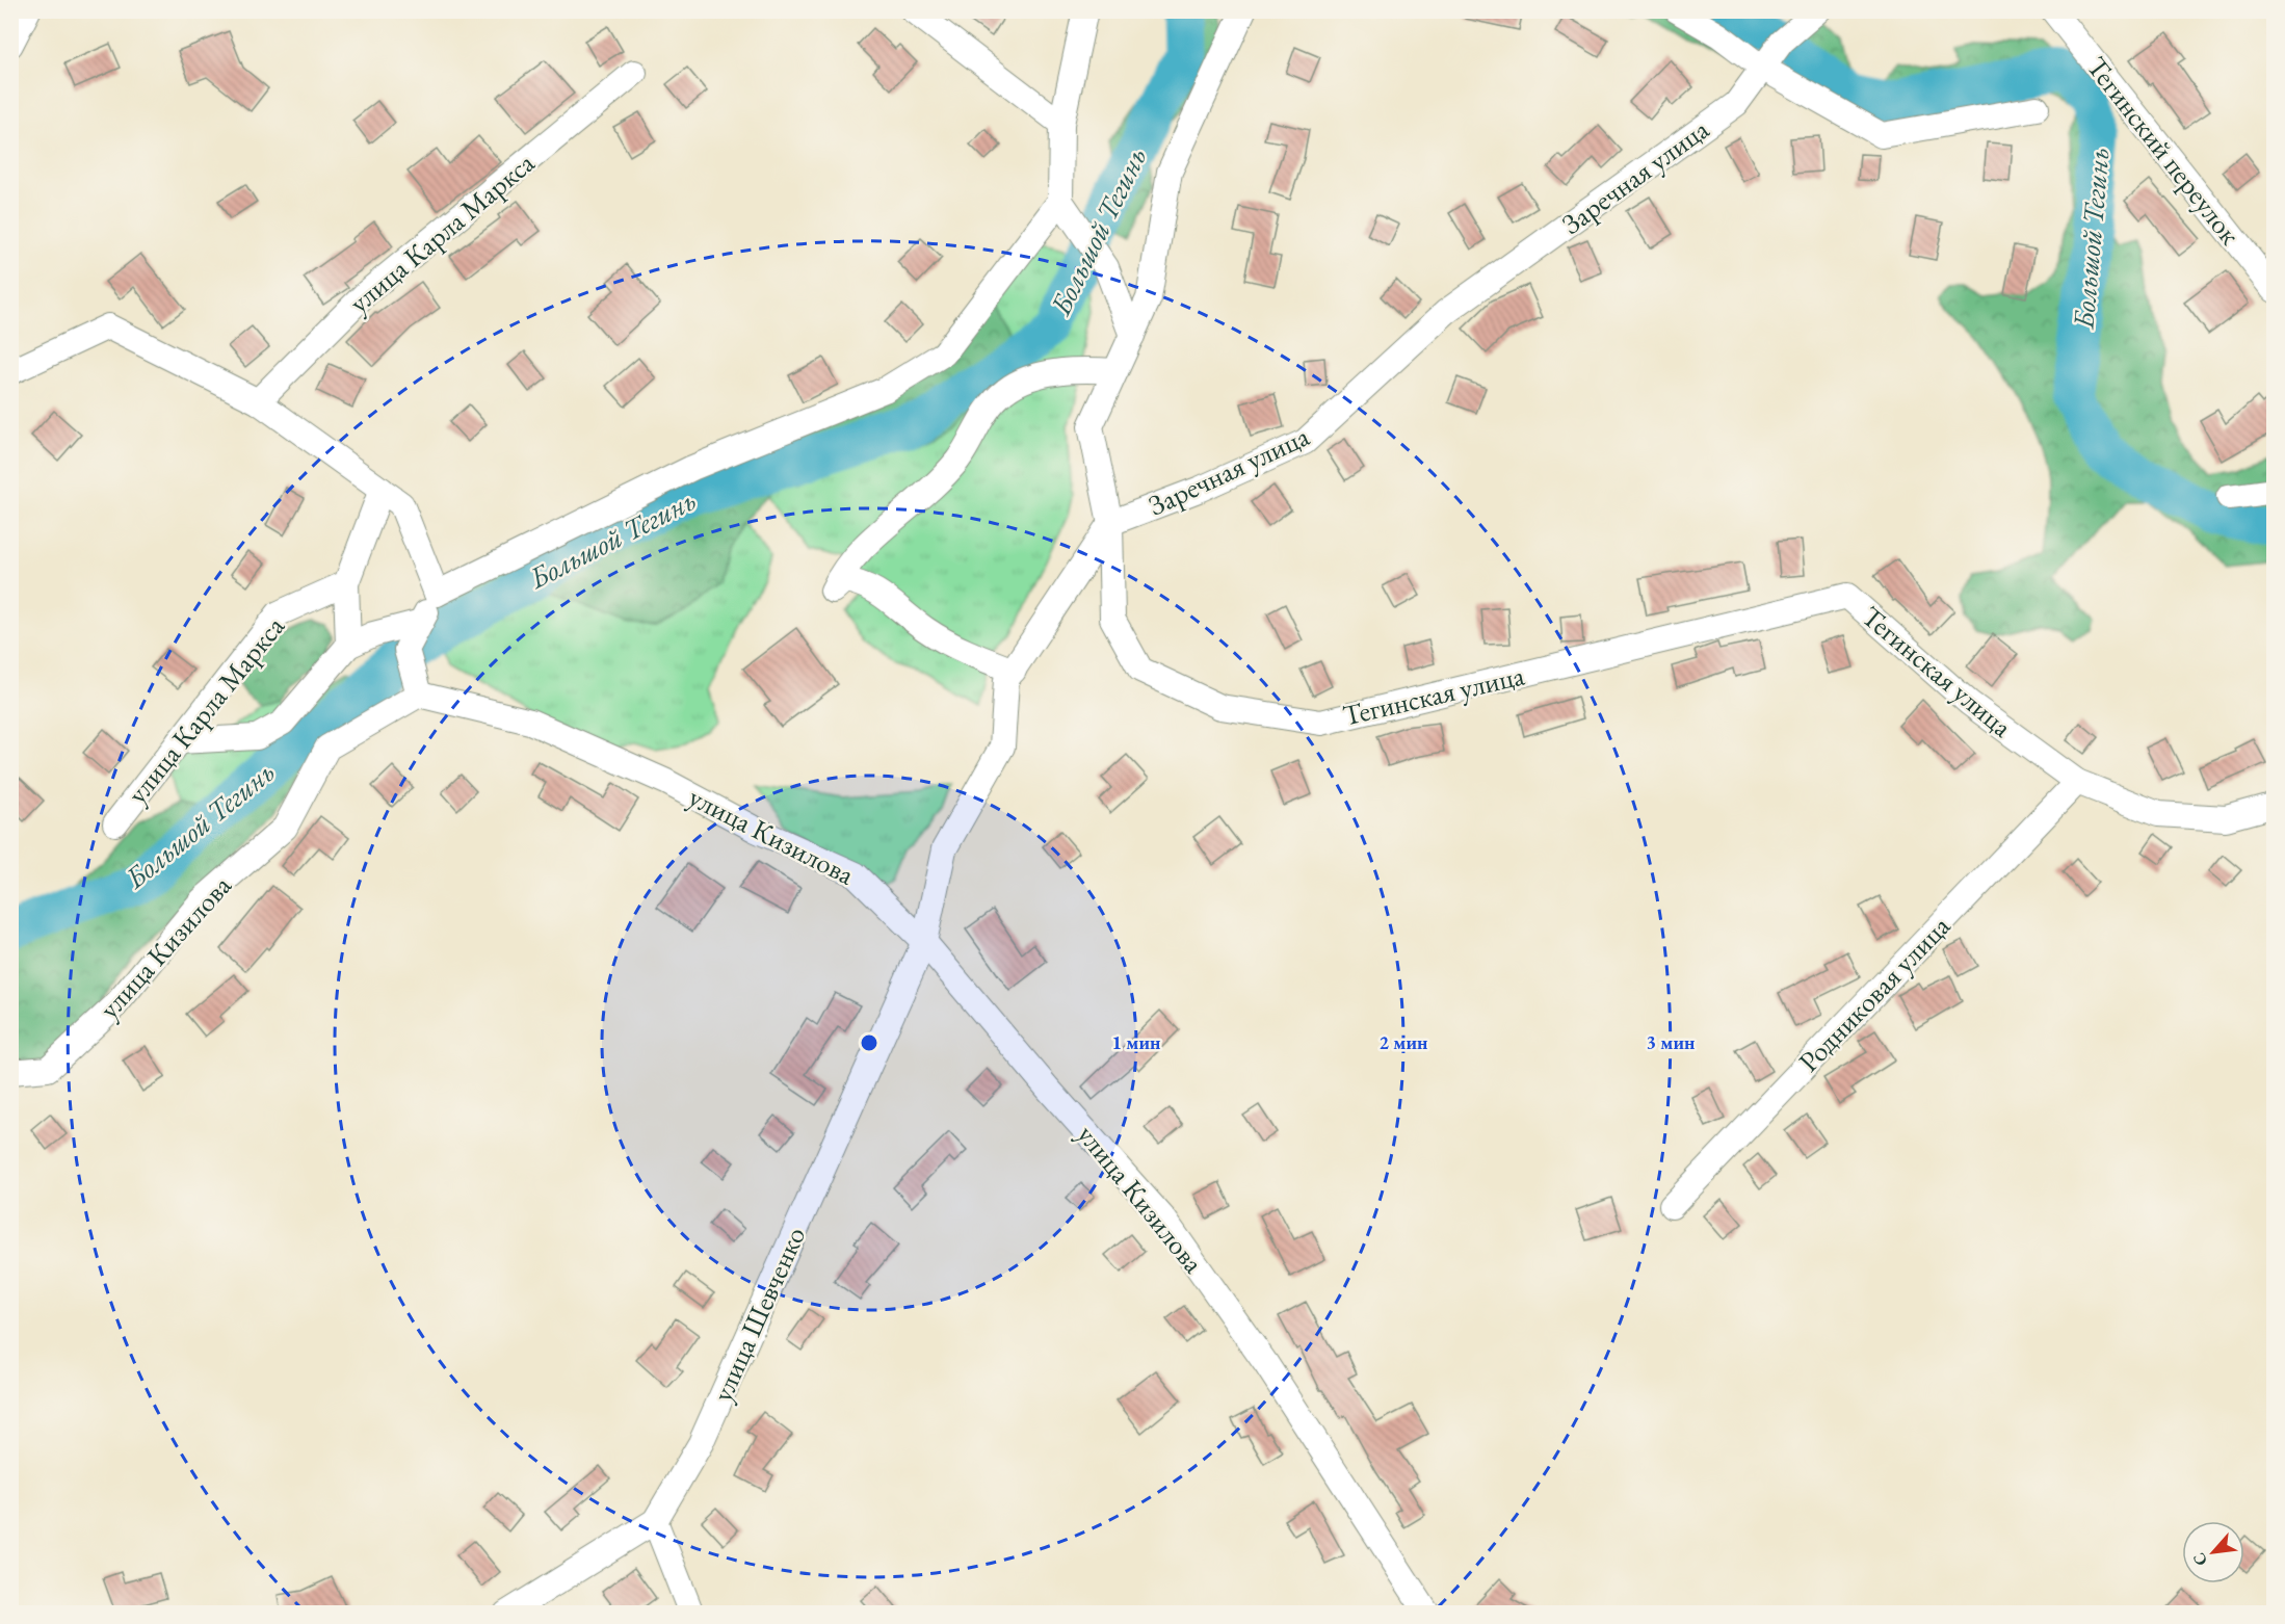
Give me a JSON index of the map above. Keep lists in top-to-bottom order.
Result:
{
  "streets": {
    "street": [
      "Тегинский переулок",
      "Заречная улица",
      "улица Карла Маркса",
      "Тегинская улица",
      "улица Кизилова",
      "Родниковая улица",
      "улица Шевченко"
    ]
  },
  "crossings": [
    ["Заречная улица", "Тегинская улица"],
    ["Тегинская улица", "Родниковая улица"],
    ["улица Кизилова", "улица Шевченко"]
  ],
  "water": ["Большой Тегинь"],
  "north": "bottom left",
  "rings": ["1 мин", "2 мин", "3 мин"]
}
